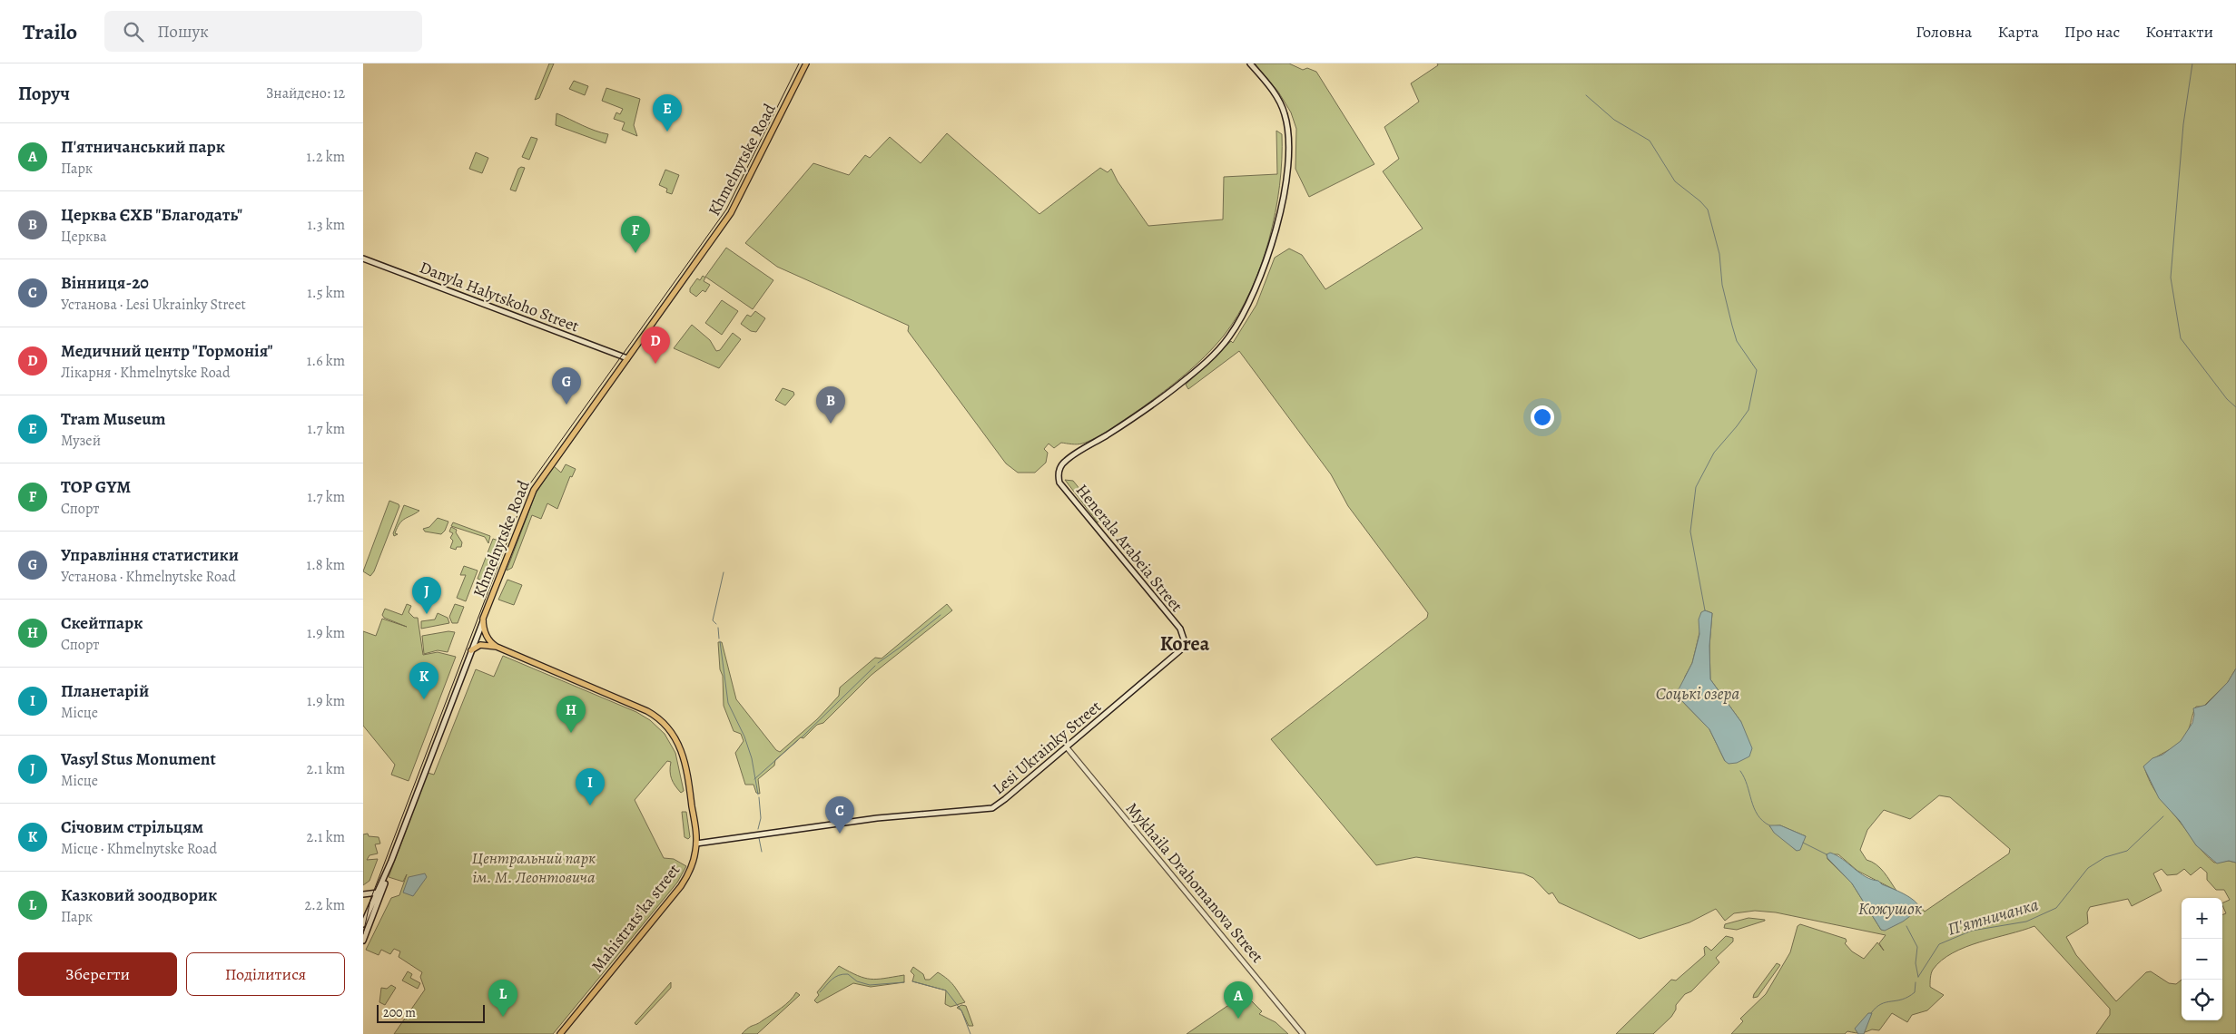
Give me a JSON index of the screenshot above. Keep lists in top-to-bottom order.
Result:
{
  "streets": {
    "main road": [
      "Khmelnytske Road",
      "Danyla Halytskoho Street",
      "Henerala Arabeia Street",
      "Lesi Ukrainky Street",
      "Mahistrats'ka street"
    ],
    "street": ["Mykhaila Drahomanova Street"]
  },
  "crossings": [
    ["Khmelnytske Road", "Danyla Halytskoho Street"],
    ["Henerala Arabeia Street", "Lesi Ukrainky Street"],
    ["Lesi Ukrainky Street", "Mykhaila Drahomanova Street"],
    ["Lesi Ukrainky Street", "Mahistrats'ka street"]
  ],
  "districts": ["Korea"],
  "water": ["Соцькі озера", "Кожушок", "П'ятничанка"],
  "parks": ["Центральний парк ім. М. Леонтовича"],
  "scale_bar": "200 m",
  "page": {
    "header": "Trailo",
    "search": "Пошук",
    "nav": [
      "Головна",
      "Карта",
      "Про нас",
      "Контакти"
    ],
    "heading": ["Поруч", "Знайдено: 12"],
    "pins": [
      "E",
      "F",
      "D",
      "G",
      "B",
      "J",
      "K",
      "H",
      "I",
      "C",
      "L",
      "A"
    ],
    "list": [
      {
        "mark": "A",
        "name": "П'ятничанський парк",
        "note": "Парк",
        "value": "1.2 km"
      },
      {
        "mark": "B",
        "name": "Церква ЄХБ \"Благодать\"",
        "note": "Церква",
        "value": "1.3 km"
      },
      {
        "mark": "C",
        "name": "Вінниця-20",
        "note": "Установа · Lesi Ukrainky Street",
        "value": "1.5 km"
      },
      {
        "mark": "D",
        "name": "Медичний центр \"Гормонія\"",
        "note": "Лікарня · Khmelnytske Road",
        "value": "1.6 km"
      },
      {
        "mark": "E",
        "name": "Tram Museum",
        "note": "Музей",
        "value": "1.7 km"
      },
      {
        "mark": "F",
        "name": "TOP GYM",
        "note": "Спорт",
        "value": "1.7 km"
      },
      {
        "mark": "G",
        "name": "Управління статистики",
        "note": "Установа · Khmelnytske Road",
        "value": "1.8 km"
      },
      {
        "mark": "H",
        "name": "Скейтпарк",
        "note": "Спорт",
        "value": "1.9 km"
      },
      {
        "mark": "I",
        "name": "Планетарій",
        "note": "Місце",
        "value": "1.9 km"
      },
      {
        "mark": "J",
        "name": "Vasyl Stus Monument",
        "note": "Місце",
        "value": "2.1 km"
      },
      {
        "mark": "K",
        "name": "Січовим стрільцям",
        "note": "Місце · Khmelnytske Road",
        "value": "2.1 km"
      },
      {
        "mark": "L",
        "name": "Казковий зоодворик",
        "note": "Парк",
        "value": "2.2 km"
      }
    ],
    "map_buttons": ["+", "−"],
    "buttons": ["Зберегти", "Поділитися"],
    "scale": "200 m"
  }
}
